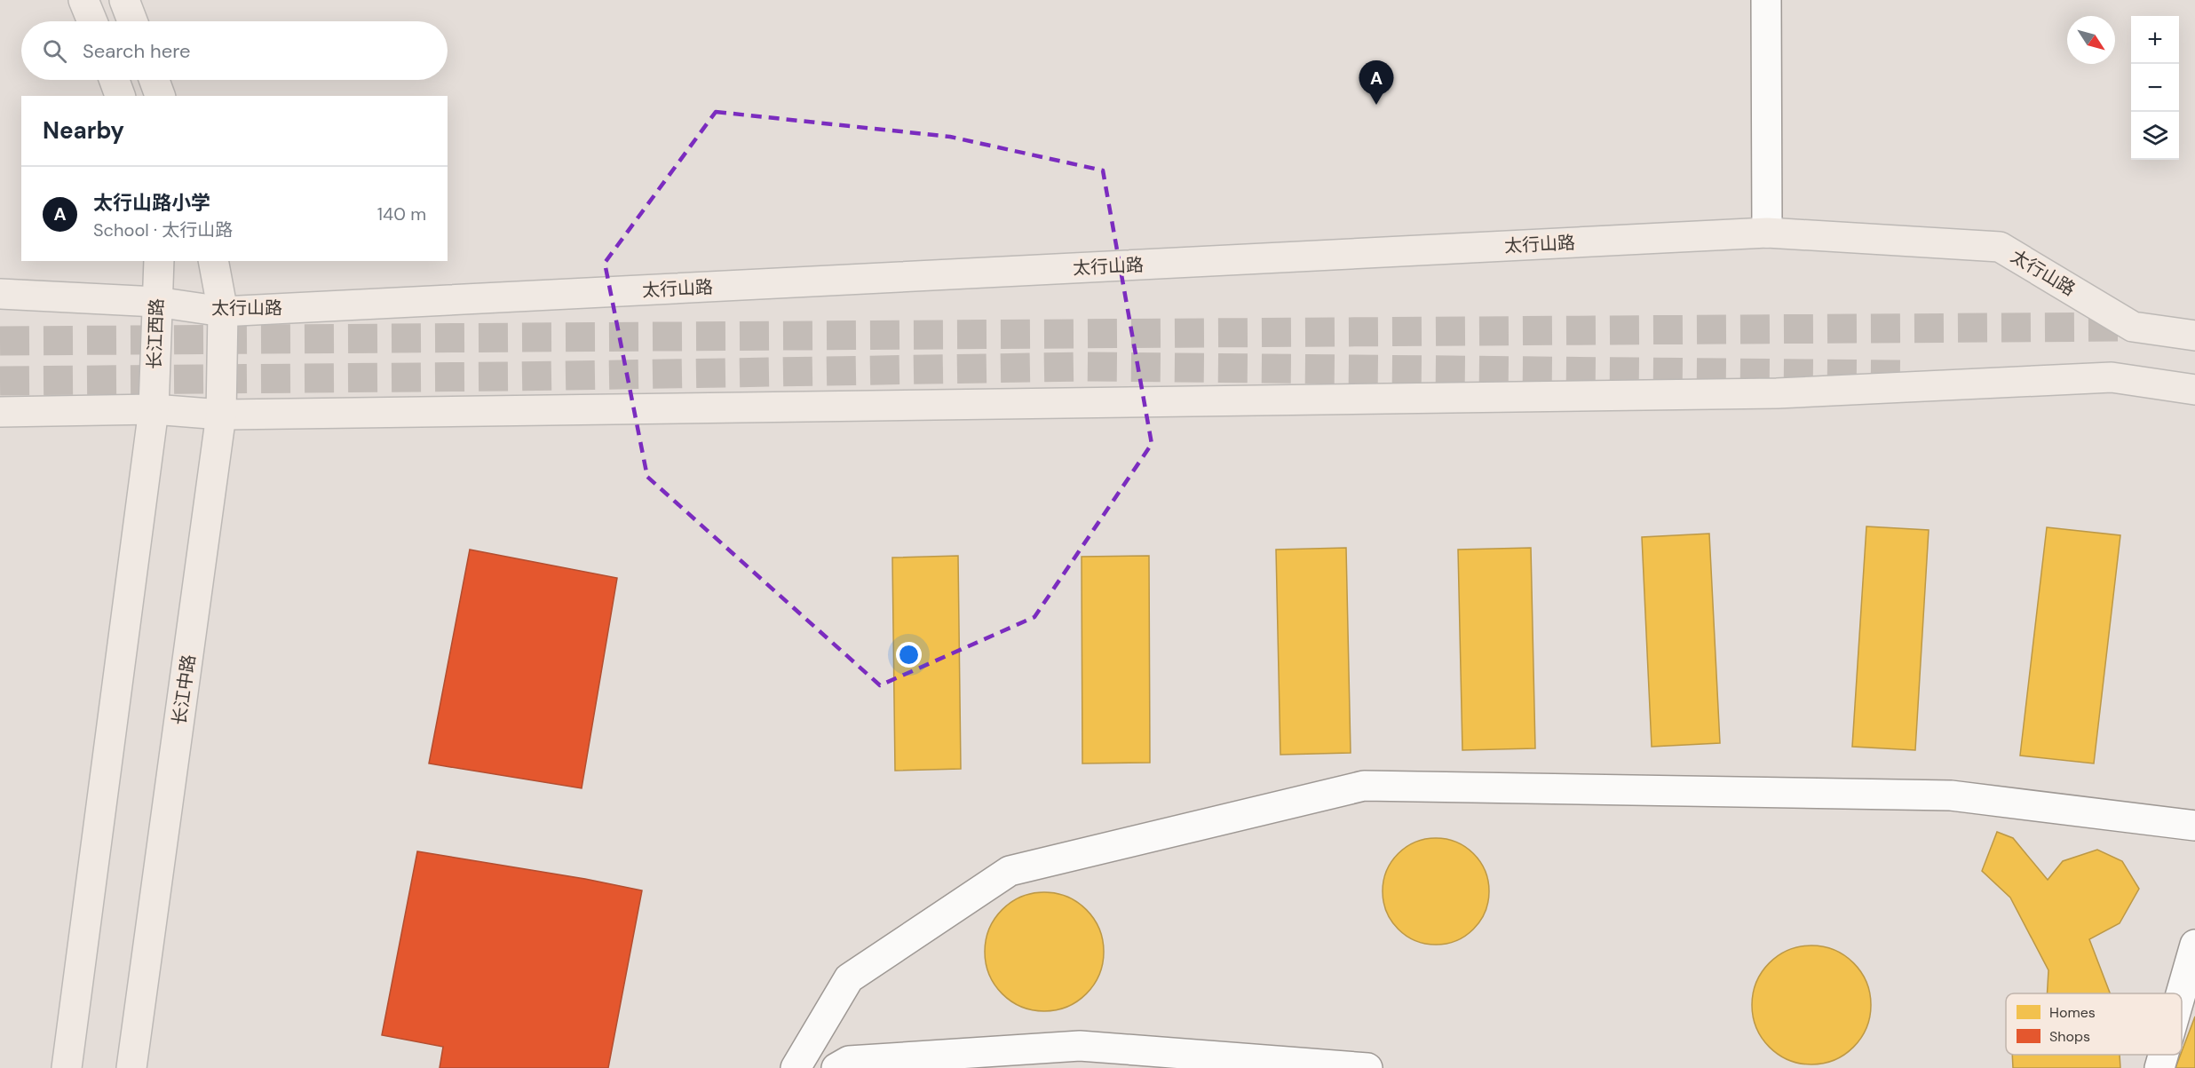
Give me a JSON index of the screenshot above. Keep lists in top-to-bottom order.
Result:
{
  "streets": {
    "main road": ["太行山路", "长江西路", "长江中路"]
  },
  "crossings": [
    ["太行山路", "长江西路"],
    ["太行山路", "长江中路"]
  ],
  "legend": ["Homes", "Shops"],
  "north": "bottom right",
  "page": {
    "map_buttons": ["+", "−"],
    "search": "Search here",
    "pins": "A",
    "heading": "Nearby",
    "list": [
      {
        "mark": "A",
        "name": "太行山路小学",
        "note": "School · 太行山路",
        "value": "140 m"
      }
    ]
  }
}
